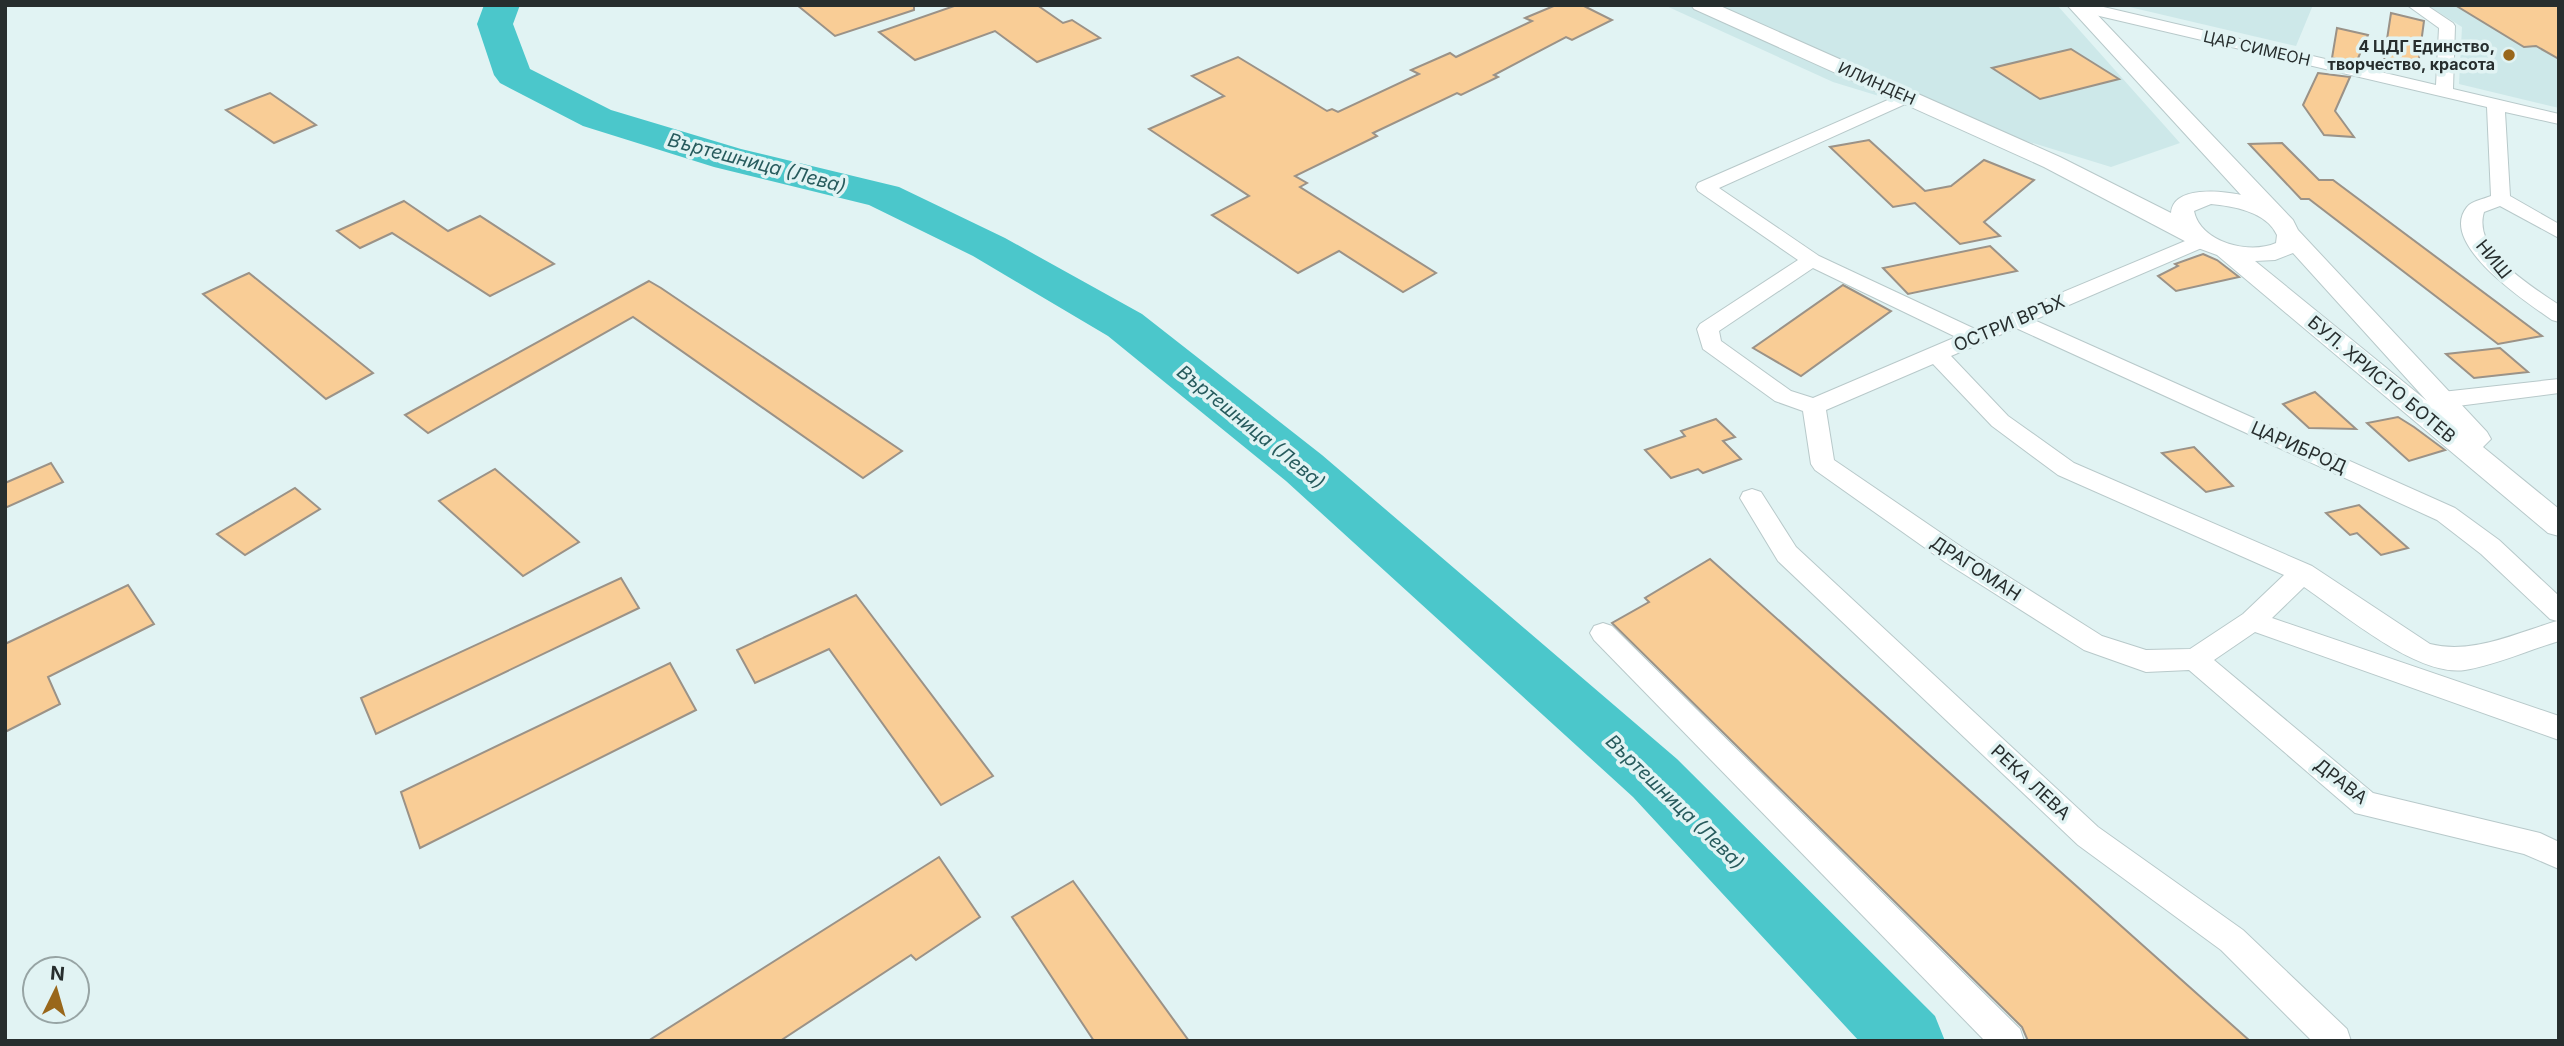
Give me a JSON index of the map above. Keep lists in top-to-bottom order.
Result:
{
  "streets": {
    "street": [
      "ЦАР СИМЕОН",
      "ИЛИНДЕН",
      "НИШ",
      "ОСТРИ ВРЪХ",
      "БУЛ. ХРИСТО БОТЕВ",
      "ЦАРИБРОД",
      "ДРАГОМАН",
      "ДРАВА",
      "РЕКА ЛЕВА"
    ]
  },
  "crossings": [
    ["ЦАР СИМЕОН", "БУЛ. ХРИСТО БОТЕВ"],
    ["ИЛИНДЕН", "ОСТРИ ВРЪХ"],
    ["ИЛИНДЕН", "БУЛ. ХРИСТО БОТЕВ"],
    ["ОСТРИ ВРЪХ", "БУЛ. ХРИСТО БОТЕВ"],
    ["ОСТРИ ВРЪХ", "ЦАРИБРОД"],
    ["ОСТРИ ВРЪХ", "ДРАГОМАН"],
    ["ДРАГОМАН", "ДРАВА"]
  ],
  "water": ["Въртешница (Лева)"],
  "places": ["4 ЦДГ Единство, творчество, красота"],
  "north": "top"
}
